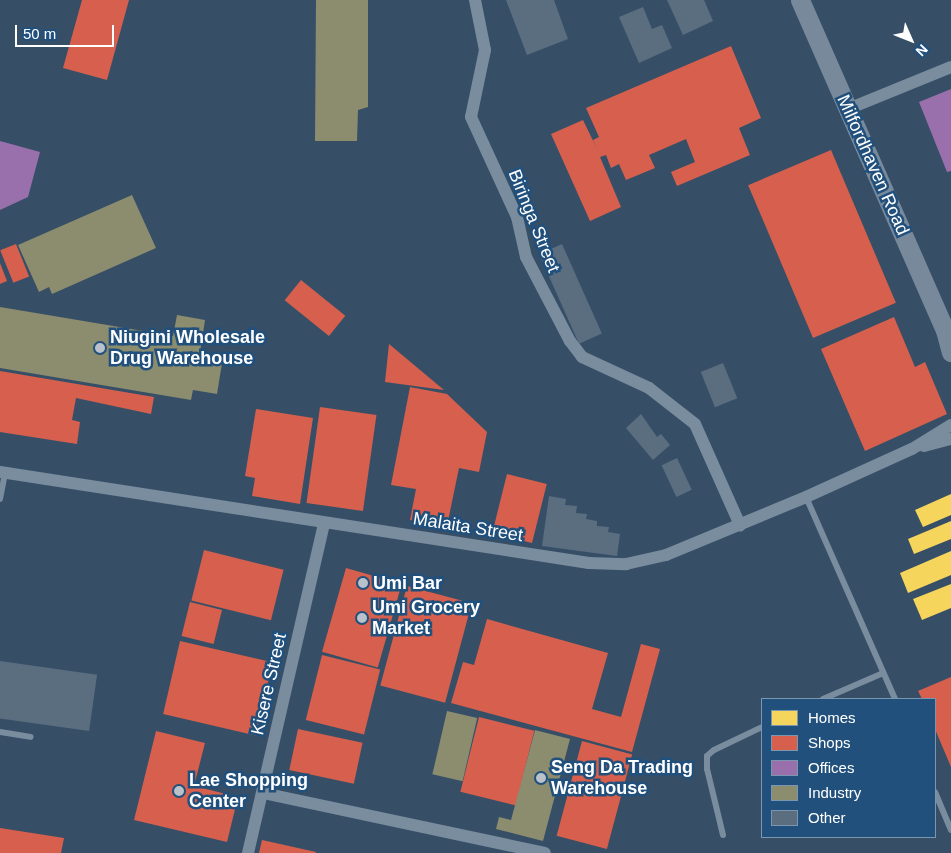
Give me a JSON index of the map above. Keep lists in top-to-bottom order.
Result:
{
  "streets": {
    "main road": ["Milfordhaven Road"],
    "street": ["Biringa Street", "Malaita Street", "Kisere Street"]
  },
  "crossings": [
    ["Biringa Street", "Malaita Street"],
    ["Malaita Street", "Kisere Street"]
  ],
  "places": [
    "Niugini Wholesale Drug Warehouse",
    "Umi Bar",
    "Umi Grocery Market",
    "Seng Da Trading Warehouse",
    "Lae Shopping Center"
  ],
  "legend": [
    "Homes",
    "Shops",
    "Offices",
    "Industry",
    "Other"
  ],
  "scale_bar": "50 m",
  "north": "bottom right"
}
